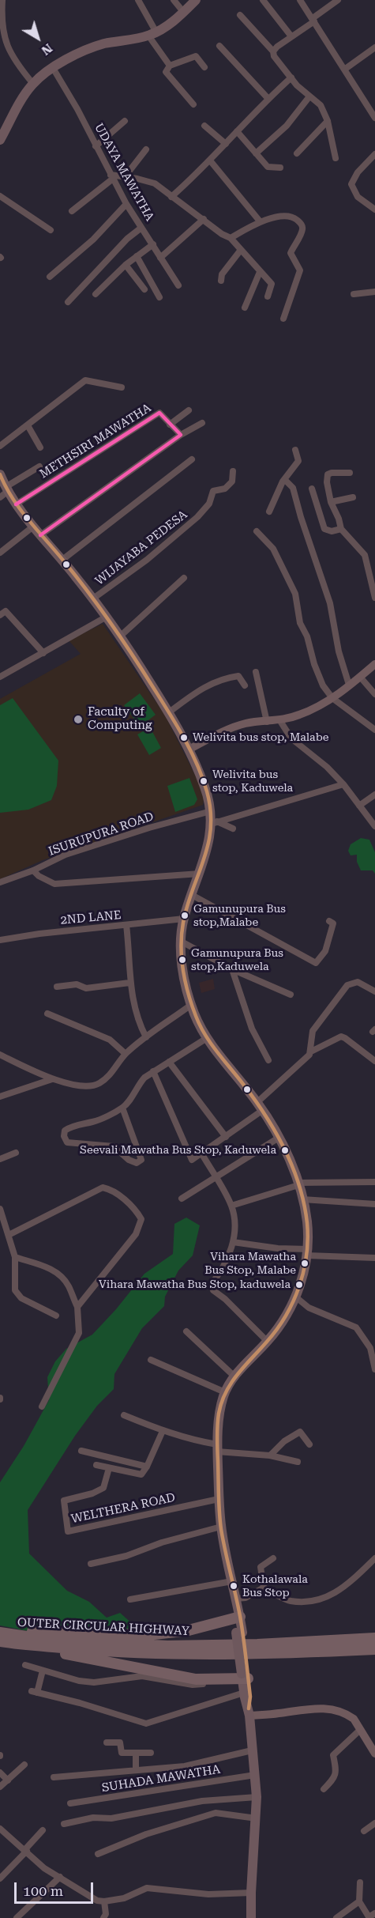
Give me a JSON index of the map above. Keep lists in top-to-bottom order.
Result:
{
  "streets": {
    "highway": ["OUTER CIRCULAR HIGHWAY"],
    "street": [
      "UDAYA MAWATHA",
      "METHSIRI MAWATHA",
      "WIJAYABA PEDESA",
      "ISURUPURA ROAD",
      "2ND LANE",
      "WELTHERA ROAD",
      "SUHADA MAWATHA"
    ]
  },
  "places": [
    "Faculty of Computing",
    "Welivita bus stop, Malabe",
    "Welivita bus stop, Kaduwela",
    "Gamunupura Bus stop,Malabe",
    "Gamunupura Bus stop,Kaduwela",
    "Seevali Mawatha Bus Stop, Kaduwela",
    "Vihara Mawatha Bus Stop, Malabe",
    "Vihara Mawatha Bus Stop, kaduwela",
    "Kothalawala Bus Stop"
  ],
  "scale_bar": "100 m",
  "north": "bottom right"
}
